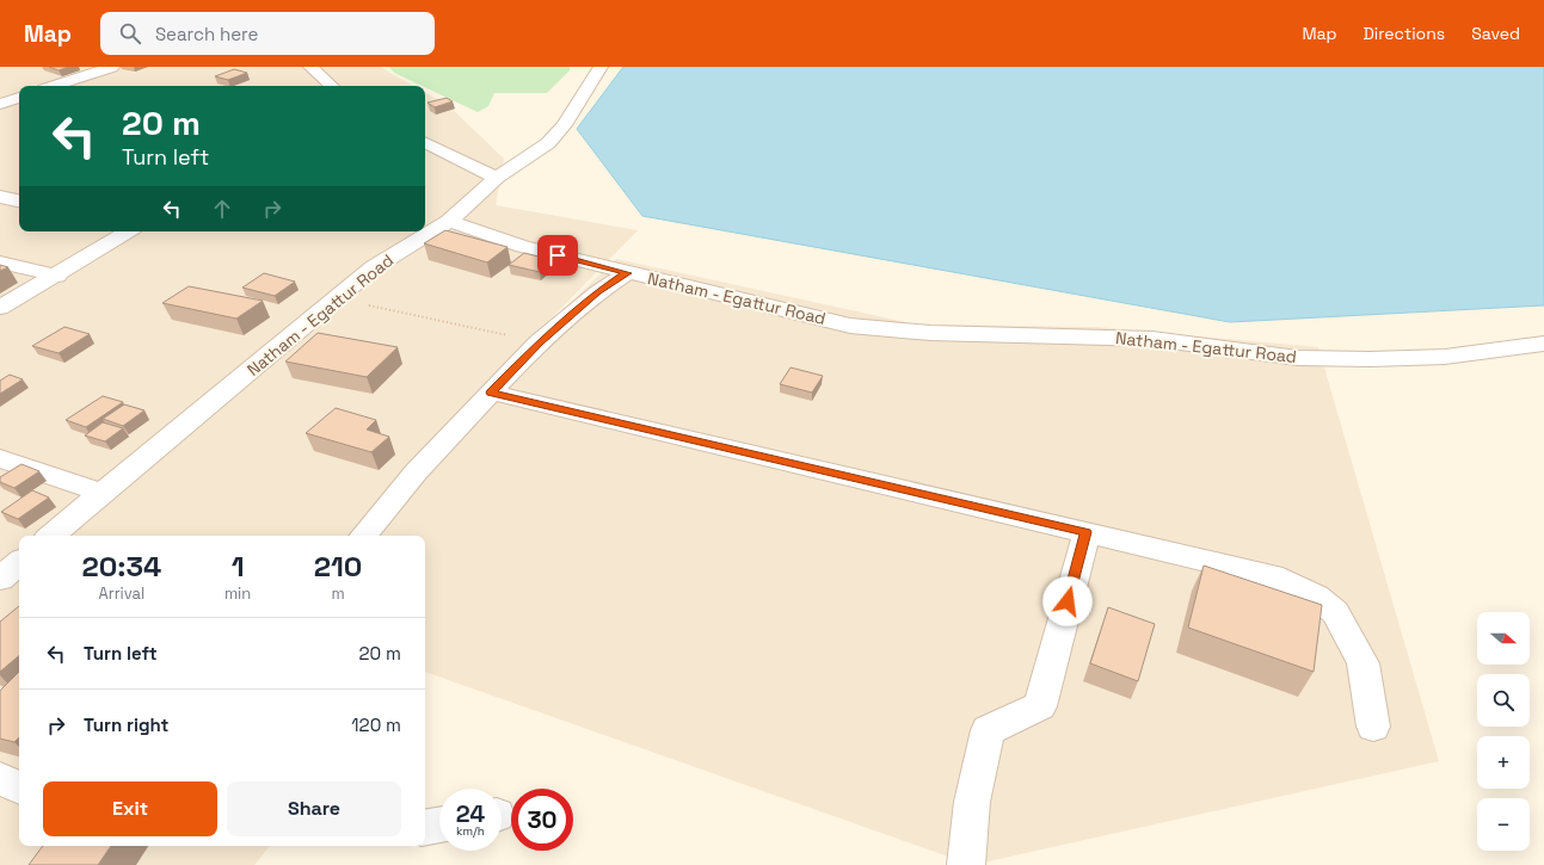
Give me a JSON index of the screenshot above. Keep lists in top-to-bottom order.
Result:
{
  "streets": {
    "street": ["Natham - Egattur Road"]
  },
  "north": "right",
  "page": {
    "header": "Map",
    "search": "Search here",
    "nav": ["Map", "Directions", "Saved"],
    "turn": ["20 m", "Turn left"],
    "eta": [
      "20:34",
      "Arrival",
      "1",
      "min",
      "210",
      "m"
    ],
    "map_buttons": ["+", "−"],
    "list": [
      {
        "name": "Turn left",
        "value": "20 m"
      },
      {
        "name": "Turn right",
        "value": "120 m"
      }
    ],
    "buttons": ["Exit", "Share"],
    "speed": "24 km/h",
    "limit": "30"
  }
}
